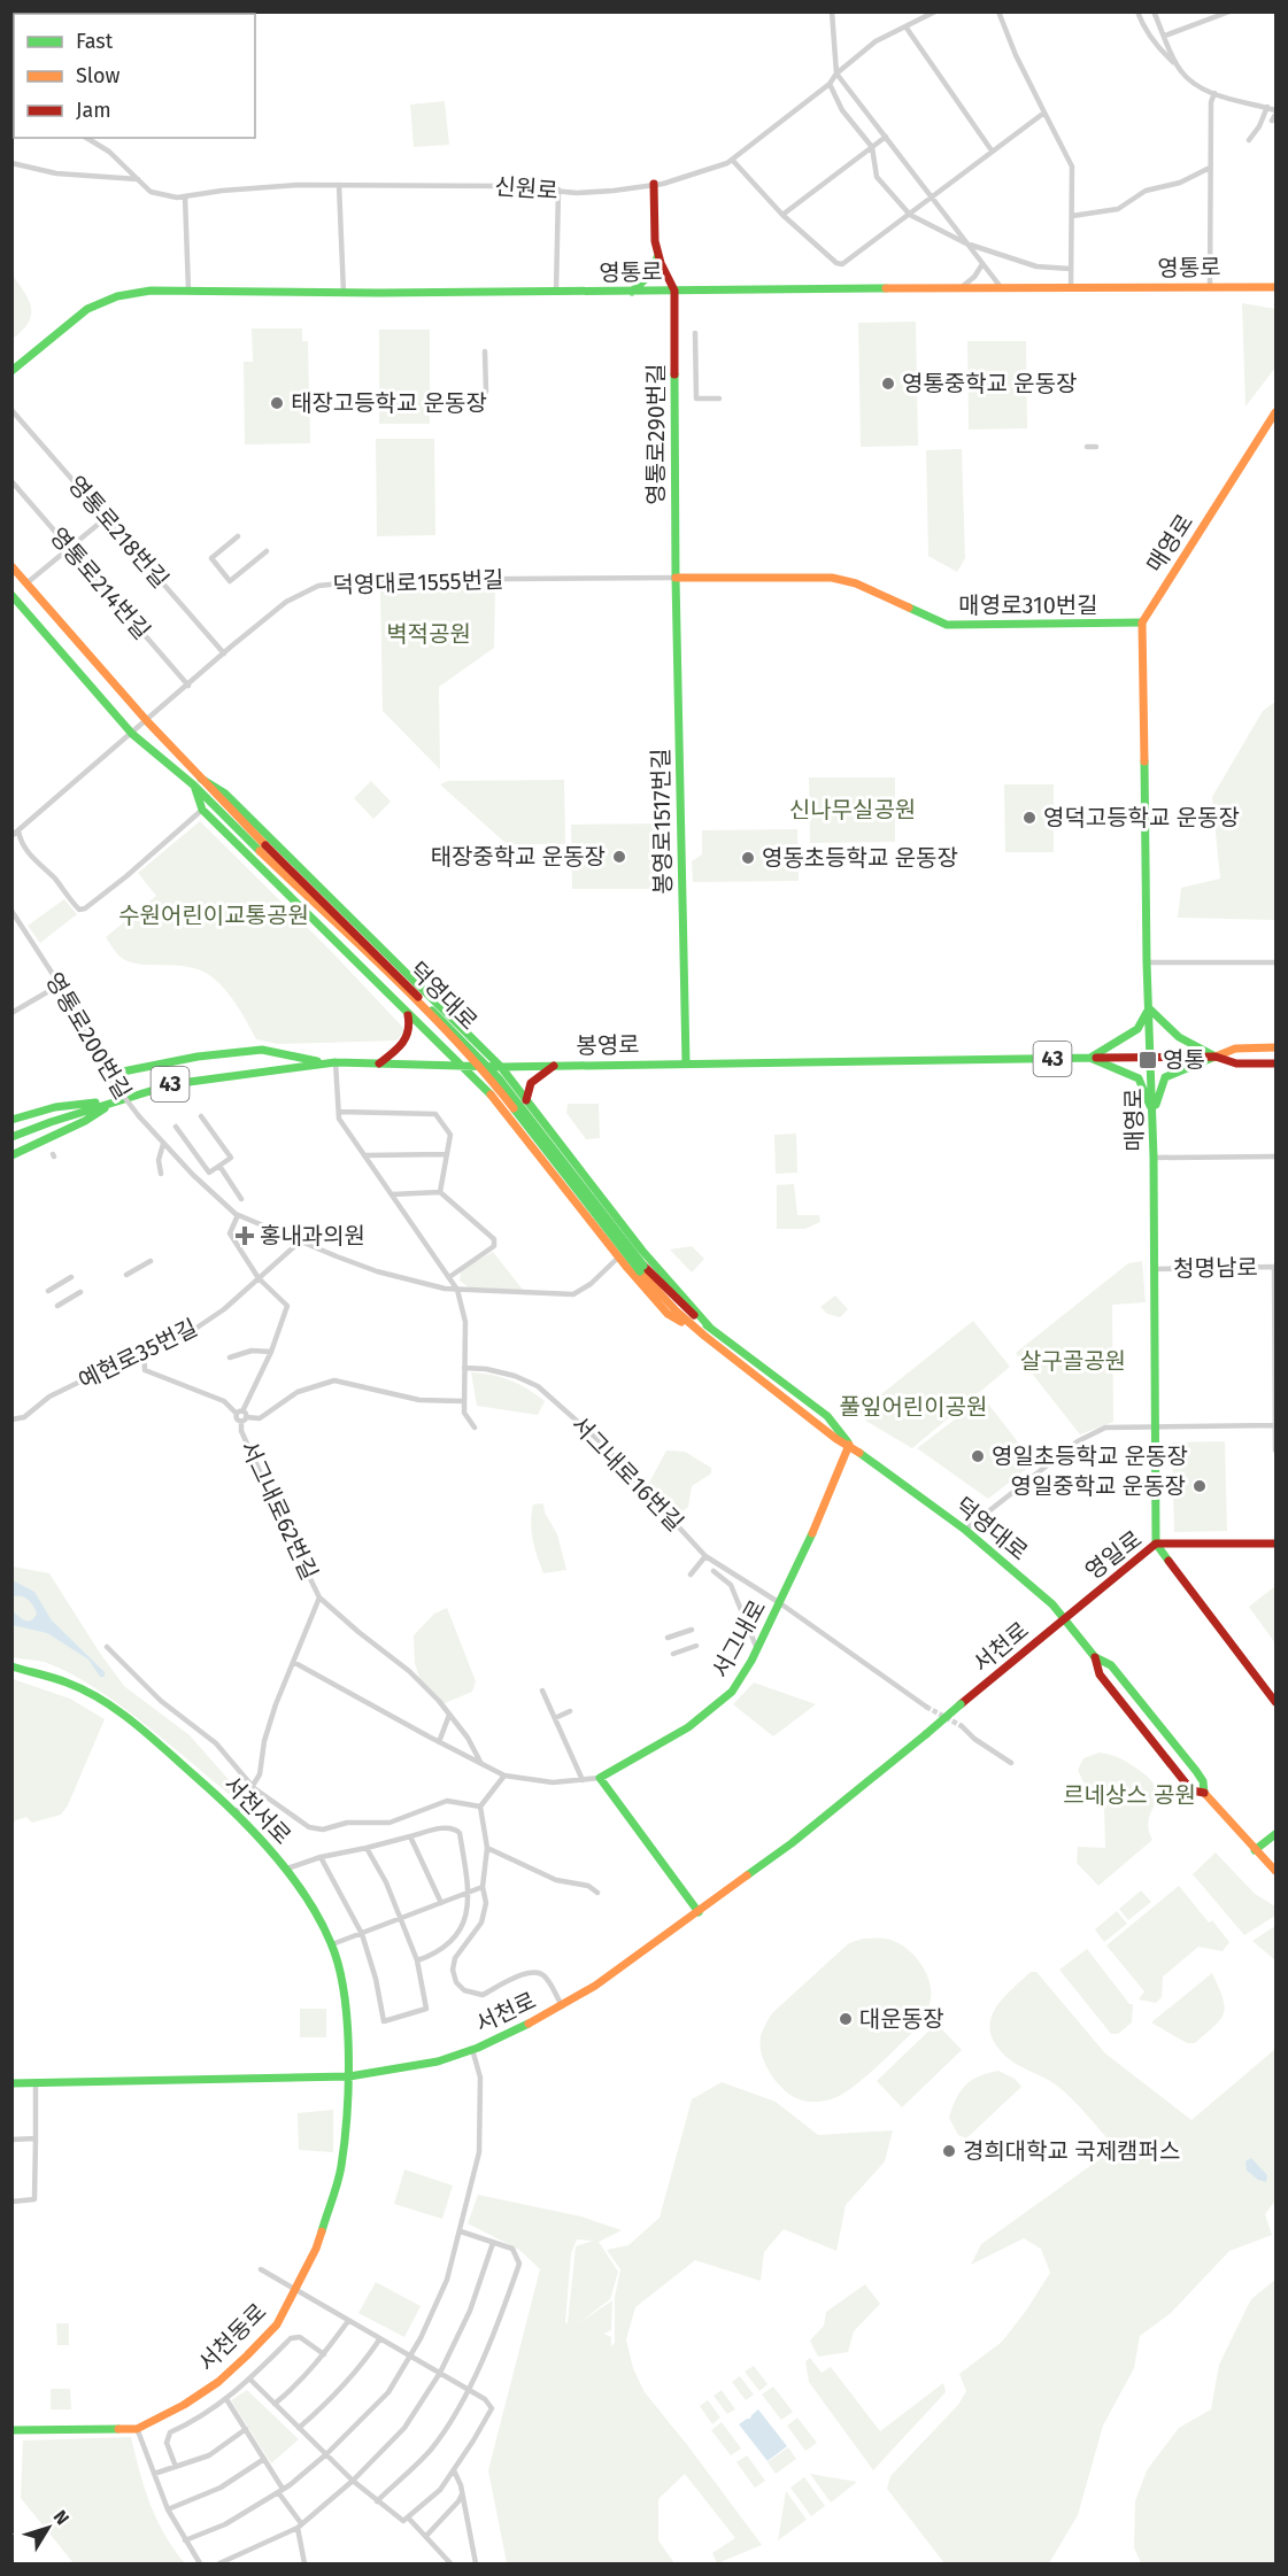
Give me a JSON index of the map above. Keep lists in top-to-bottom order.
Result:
{
  "streets": {
    "main road": [
      "영통로",
      "영통로290번길",
      "매영로",
      "매영로310번길",
      "봉영로1517번길",
      "덕영대로",
      "봉영로",
      "43",
      "영일로",
      "서그내로",
      "서천로",
      "서천서로",
      "서천동로"
    ],
    "street": [
      "신원로",
      "영통로218번길",
      "덕영대로1555번길",
      "영통로214번길",
      "영통로200번길",
      "청명남로",
      "예현로35번길",
      "서그내로16번길",
      "서그내로62번길"
    ]
  },
  "crossings": [
    ["영통로", "영통로290번길"],
    ["영통로290번길", "덕영대로1555번길"],
    ["영통로290번길", "매영로310번길"],
    ["영통로290번길", "봉영로1517번길"],
    ["영통로218번길", "덕영대로1555번길"],
    ["매영로", "매영로310번길"],
    ["매영로", "봉영로"],
    ["매영로", "청명남로"],
    ["매영로", "영일로"],
    ["덕영대로1555번길", "영통로214번길"],
    ["덕영대로1555번길", "매영로310번길"],
    ["덕영대로1555번길", "봉영로1517번길"],
    ["덕영대로1555번길", "덕영대로"],
    ["매영로310번길", "봉영로1517번길"],
    ["봉영로1517번길", "봉영로"],
    ["덕영대로", "영일로"],
    ["덕영대로", "서그내로"],
    ["덕영대로", "서천로"],
    ["영통로200번길", "예현로35번길"],
    ["예현로35번길", "서그내로62번길"],
    ["서그내로16번길", "서그내로"],
    ["서그내로62번길", "서그내로"],
    ["서그내로62번길", "서천서로"],
    ["영일로", "서천로"],
    ["서천로", "서천서로"],
    ["서천로", "서천동로"],
    ["서천서로", "서천동로"]
  ],
  "parks": [
    "벽적공원",
    "신나무실공원",
    "수원어린이교통공원",
    "살구골공원",
    "풀잎어린이공원",
    "르네상스 공원"
  ],
  "places": {
    "other": [
      "영통중학교 운동장",
      "태장고등학교 운동장",
      "영덕고등학교 운동장",
      "태장중학교 운동장",
      "영동초등학교 운동장",
      "영일초등학교 운동장",
      "영일중학교 운동장",
      "대운동장",
      "경희대학교 국제캠퍼스"
    ],
    "transit": ["영통"],
    "health": ["홍내과의원"]
  },
  "legend": ["Fast", "Slow", "Jam"],
  "north": "top right"
}
